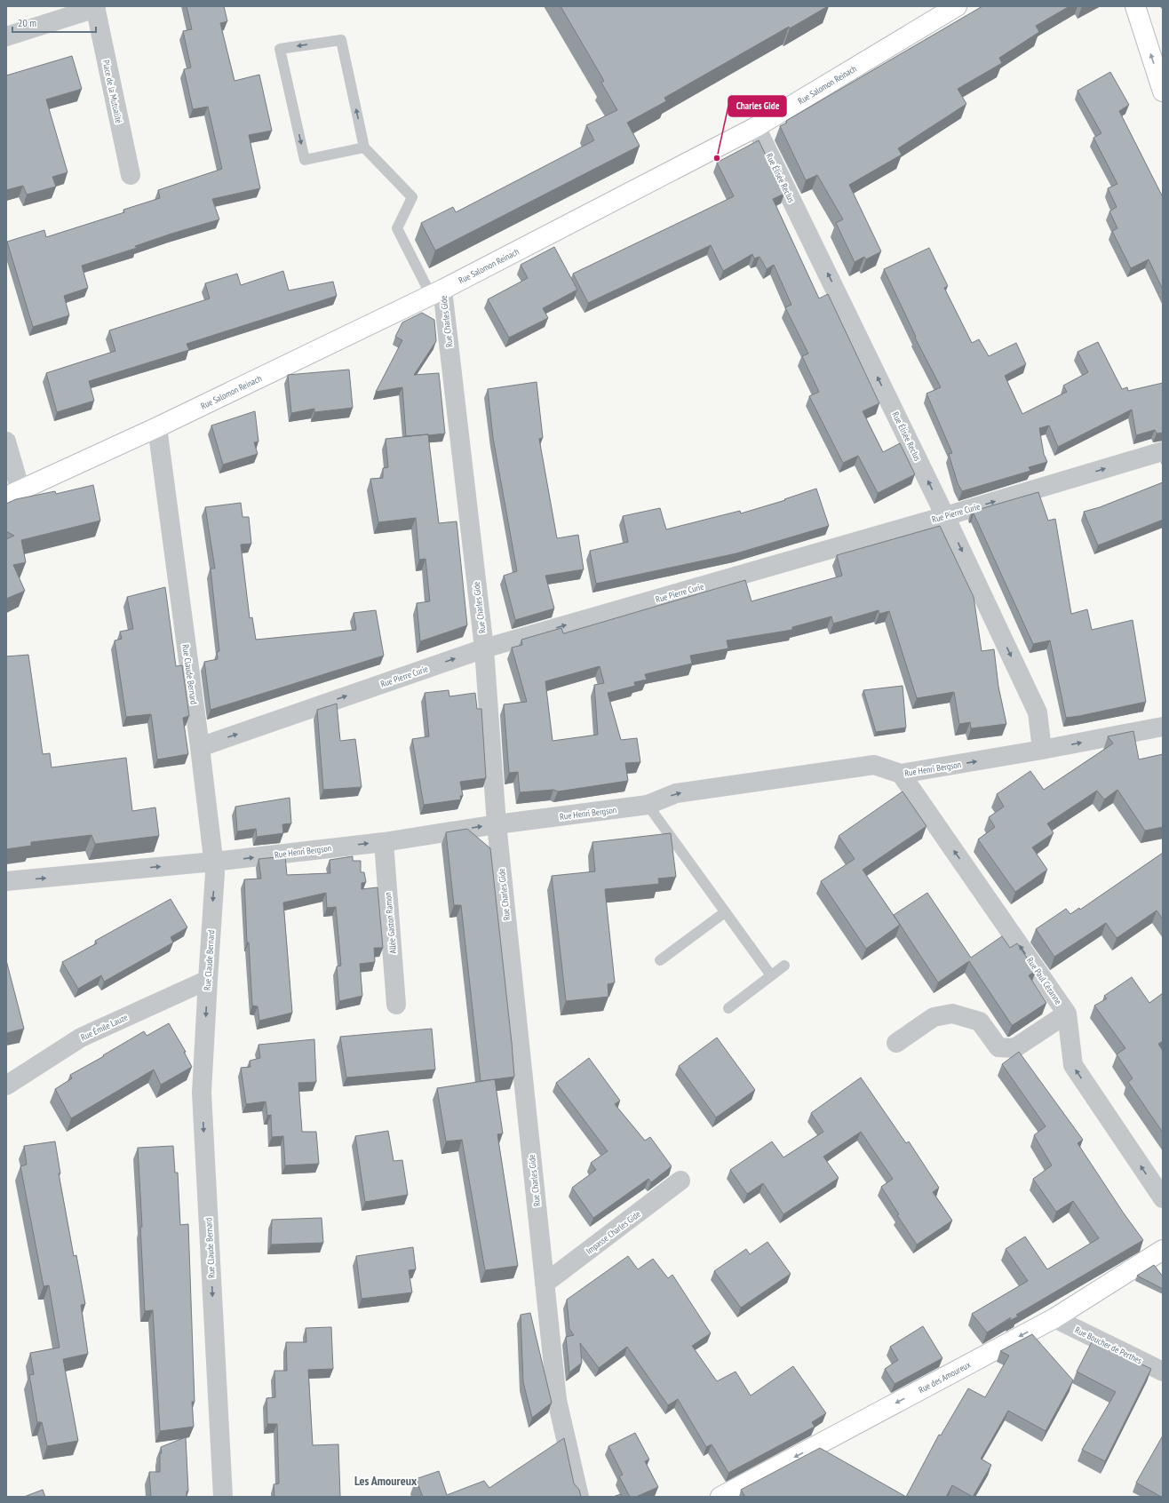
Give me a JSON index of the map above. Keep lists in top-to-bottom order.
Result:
{
  "streets": {
    "street": [
      "Rue Salomon Reinach",
      "Place de la Mutualité",
      "Rue Élisée Reclus",
      "Rue Charles Gide",
      "Rue Pierre Curie",
      "Rue Claude Bernard",
      "Rue Henri Bergson",
      "Allée Gaston Ramon",
      "Rue Paul Cézanne",
      "Rue Émile Lauze",
      "Impasse Charles Gide",
      "Rue Boucher de Perthes",
      "Rue des Amoureux"
    ]
  },
  "crossings": [
    ["Rue Salomon Reinach", "Rue Élisée Reclus"],
    ["Rue Salomon Reinach", "Rue Charles Gide"],
    ["Rue Salomon Reinach", "Rue Claude Bernard"],
    ["Rue Élisée Reclus", "Rue Pierre Curie"],
    ["Rue Élisée Reclus", "Rue Henri Bergson"],
    ["Rue Charles Gide", "Rue Pierre Curie"],
    ["Rue Charles Gide", "Rue Henri Bergson"],
    ["Rue Charles Gide", "Impasse Charles Gide"],
    ["Rue Pierre Curie", "Rue Claude Bernard"],
    ["Rue Claude Bernard", "Rue Henri Bergson"],
    ["Rue Claude Bernard", "Rue Émile Lauze"],
    ["Rue Henri Bergson", "Allée Gaston Ramon"],
    ["Rue Henri Bergson", "Rue Paul Cézanne"],
    ["Rue Boucher de Perthes", "Rue des Amoureux"]
  ],
  "one_way": [
    "Rue Pierre Curie",
    "Rue Claude Bernard",
    "Rue Henri Bergson",
    "Rue Paul Cézanne",
    "Rue des Amoureux"
  ],
  "districts": ["Les Amoureux"],
  "places": ["Charles Gide"],
  "scale_bar": "20 m"
}
